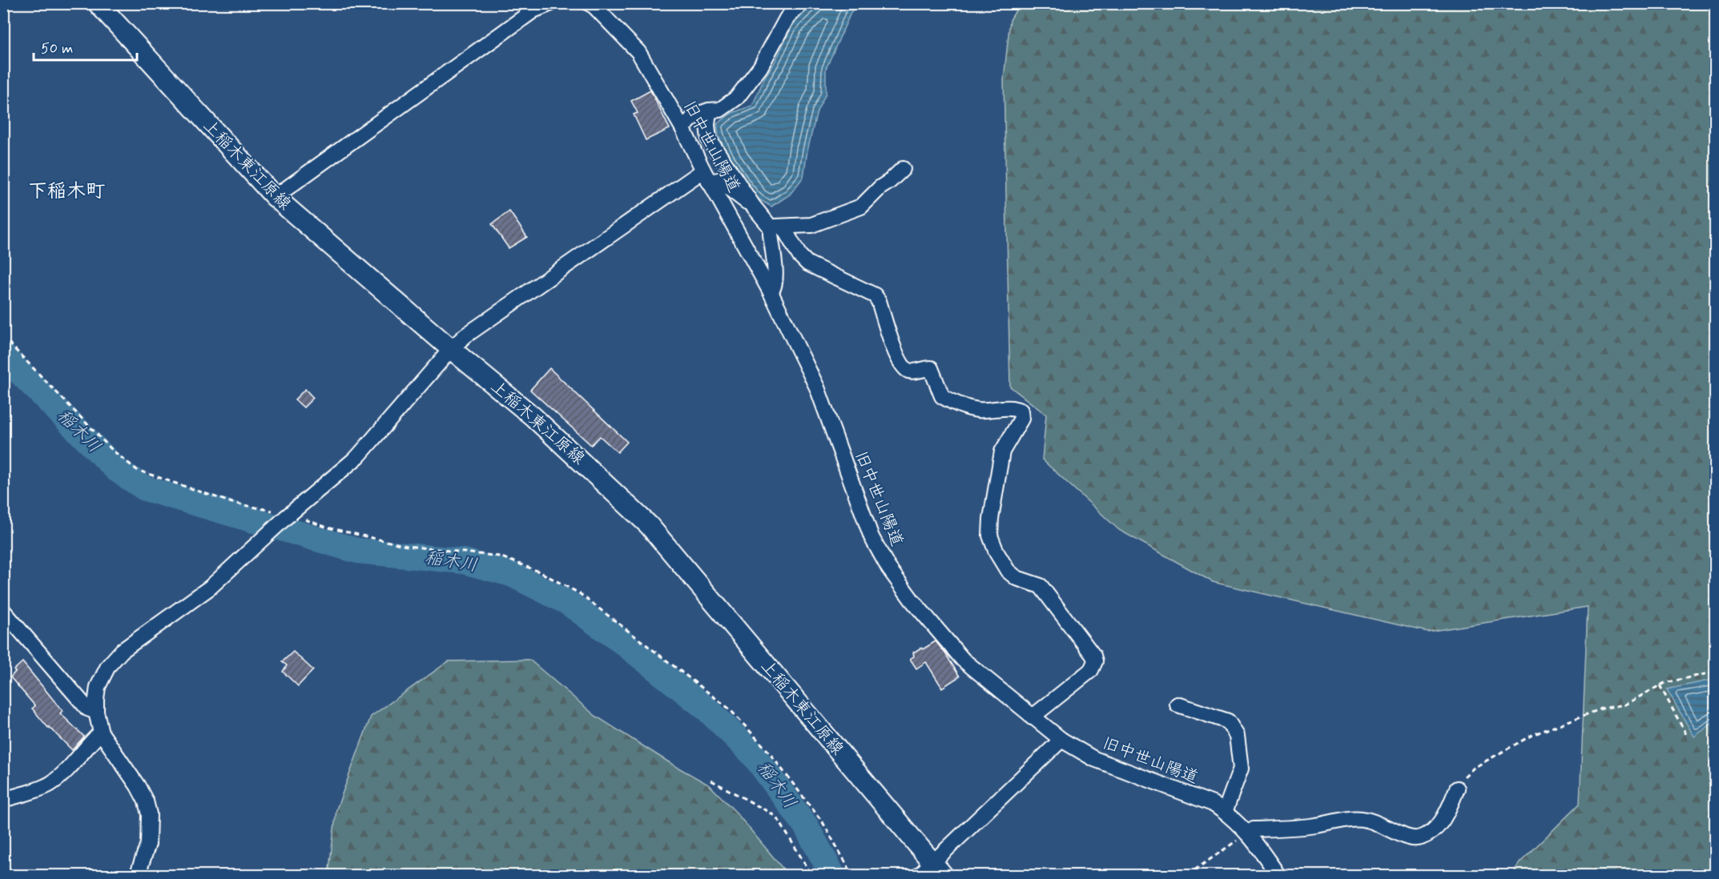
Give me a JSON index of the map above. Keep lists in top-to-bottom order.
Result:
{
  "streets": {
    "main road": ["上稲木東江原線"],
    "street": ["旧中世山陽道"]
  },
  "districts": ["下稲木町"],
  "water": ["稲木川"],
  "scale_bar": "50 m"
}
